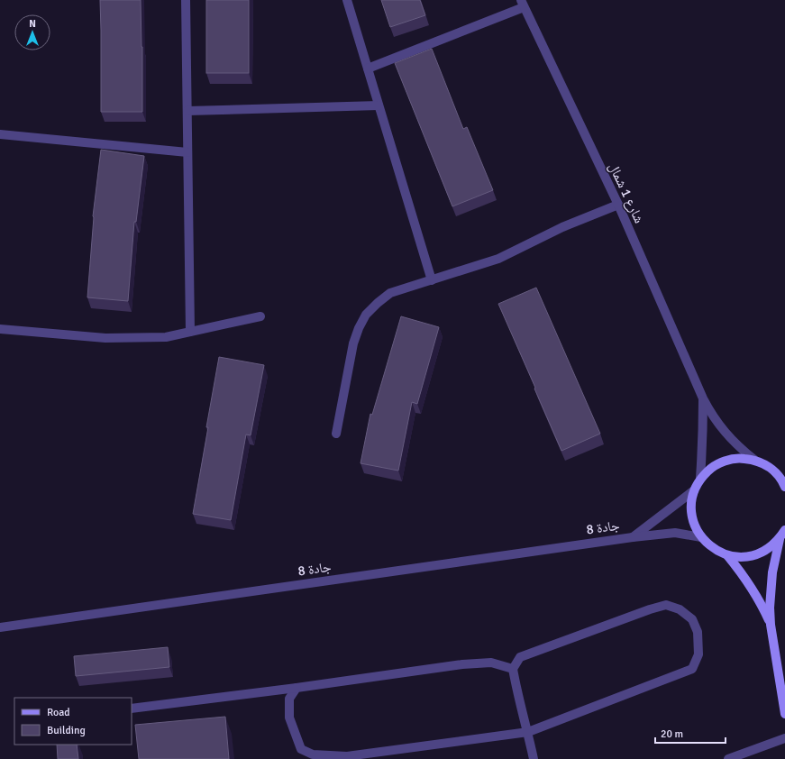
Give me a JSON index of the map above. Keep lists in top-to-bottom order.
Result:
{
  "streets": {
    "street": ["شارع 1 شمال", "جادة 8"]
  },
  "legend": ["Road", "Building"],
  "scale_bar": "20 m",
  "north": "top"
}
